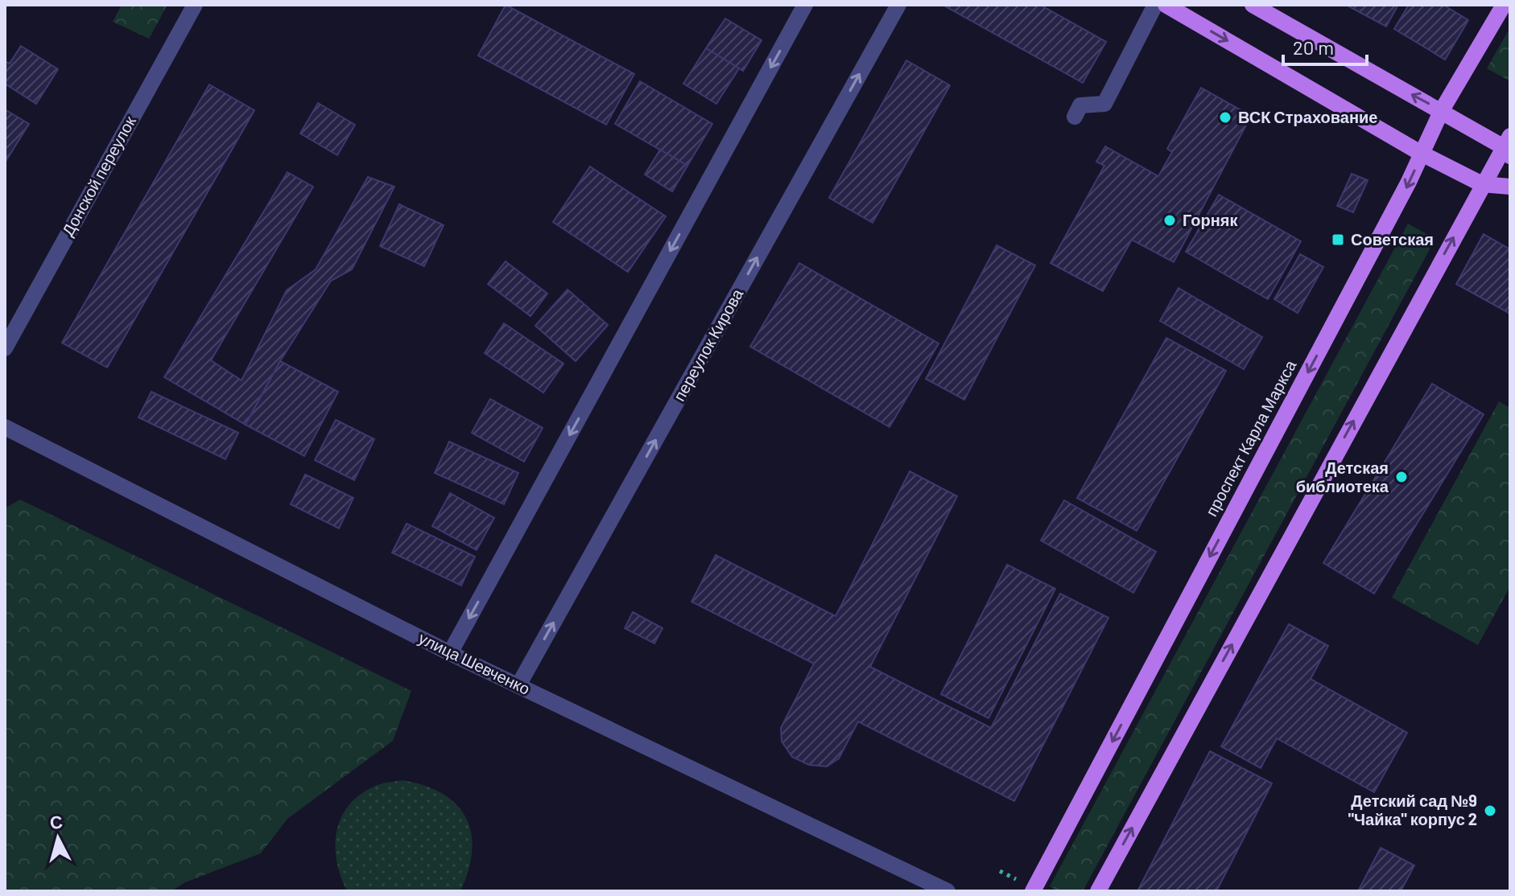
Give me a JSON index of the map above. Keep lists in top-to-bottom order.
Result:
{
  "streets": {
    "main road": ["проспект Карла Маркса"],
    "street": ["Донской переулок", "переулок Кирова", "улица Шевченко"]
  },
  "crossings": [
    ["переулок Кирова", "улица Шевченко"]
  ],
  "places": {
    "other": [
      "ВСК Страхование",
      "Горняк",
      "Детская библиотека",
      "Детский сад №9 \"Чайка\" корпус 2"
    ],
    "transit": ["Советская"]
  },
  "scale_bar": "20 m",
  "north": "top"
}
